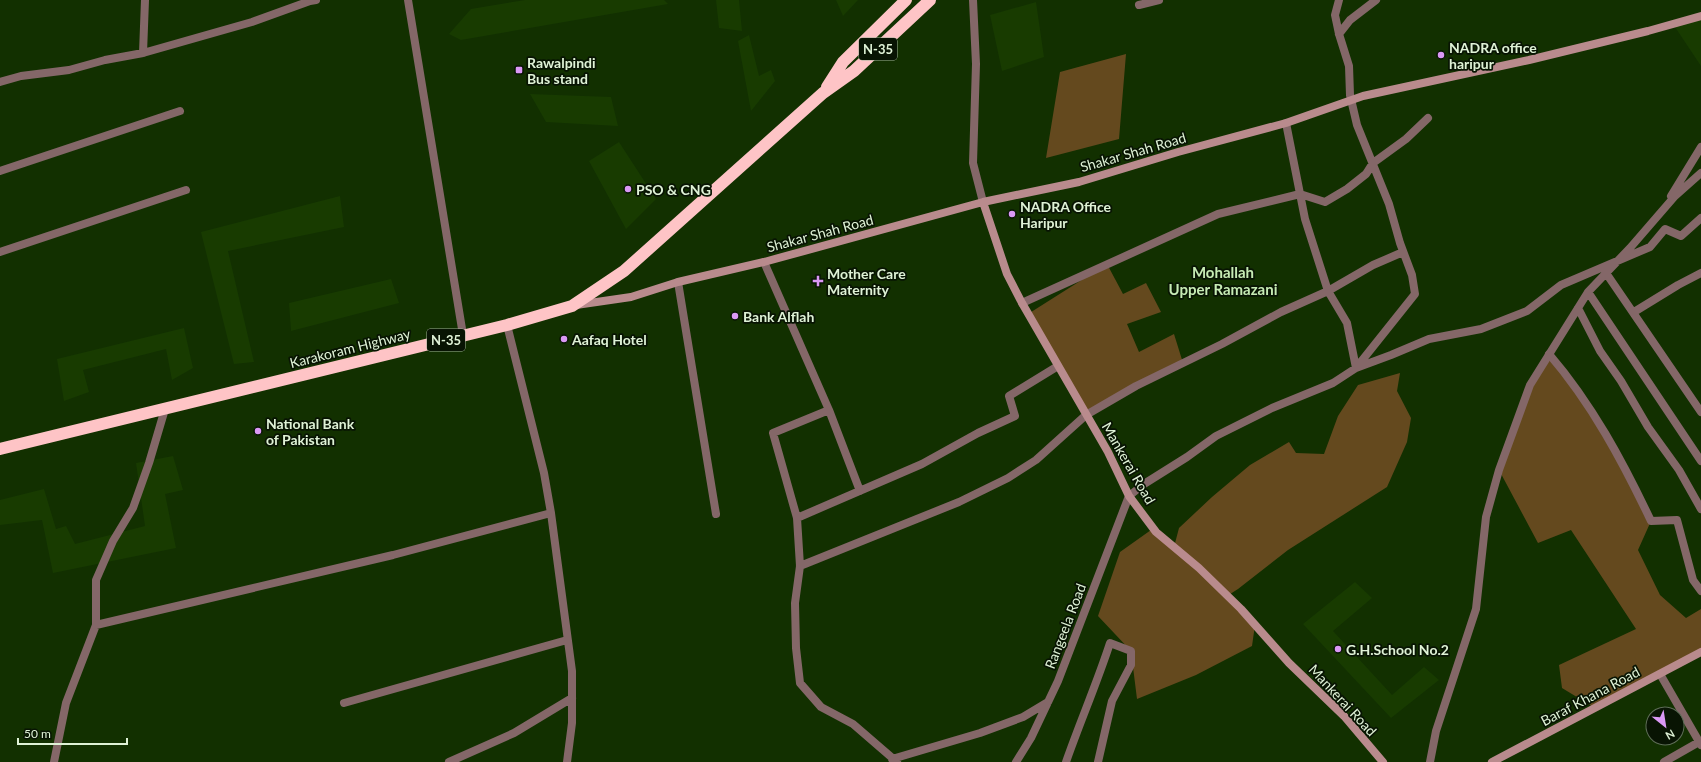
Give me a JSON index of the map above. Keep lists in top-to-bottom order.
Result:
{
  "streets": {
    "highway": ["N-35", "Karakoram Highway"],
    "main road": ["Shakar Shah Road", "Mankerai Road", "Baraf Khana Road"],
    "street": ["Rangeela Road"]
  },
  "crossings": [
    ["Shakar Shah Road", "Karakoram Highway"],
    ["Shakar Shah Road", "Mankerai Road"],
    ["Mankerai Road", "Rangeela Road"]
  ],
  "districts": ["Mohallah Upper Ramazani"],
  "places": {
    "other": [
      "NADRA office haripur",
      "PSO & CNG",
      "NADRA Office Haripur",
      "Bank Alflah",
      "Aafaq Hotel",
      "National Bank of Pakistan",
      "G.H.School No.2"
    ],
    "transit": ["Rawalpindi Bus stand"],
    "health": ["Mother Care Maternity"]
  },
  "scale_bar": "50 m",
  "north": "bottom right"
}
